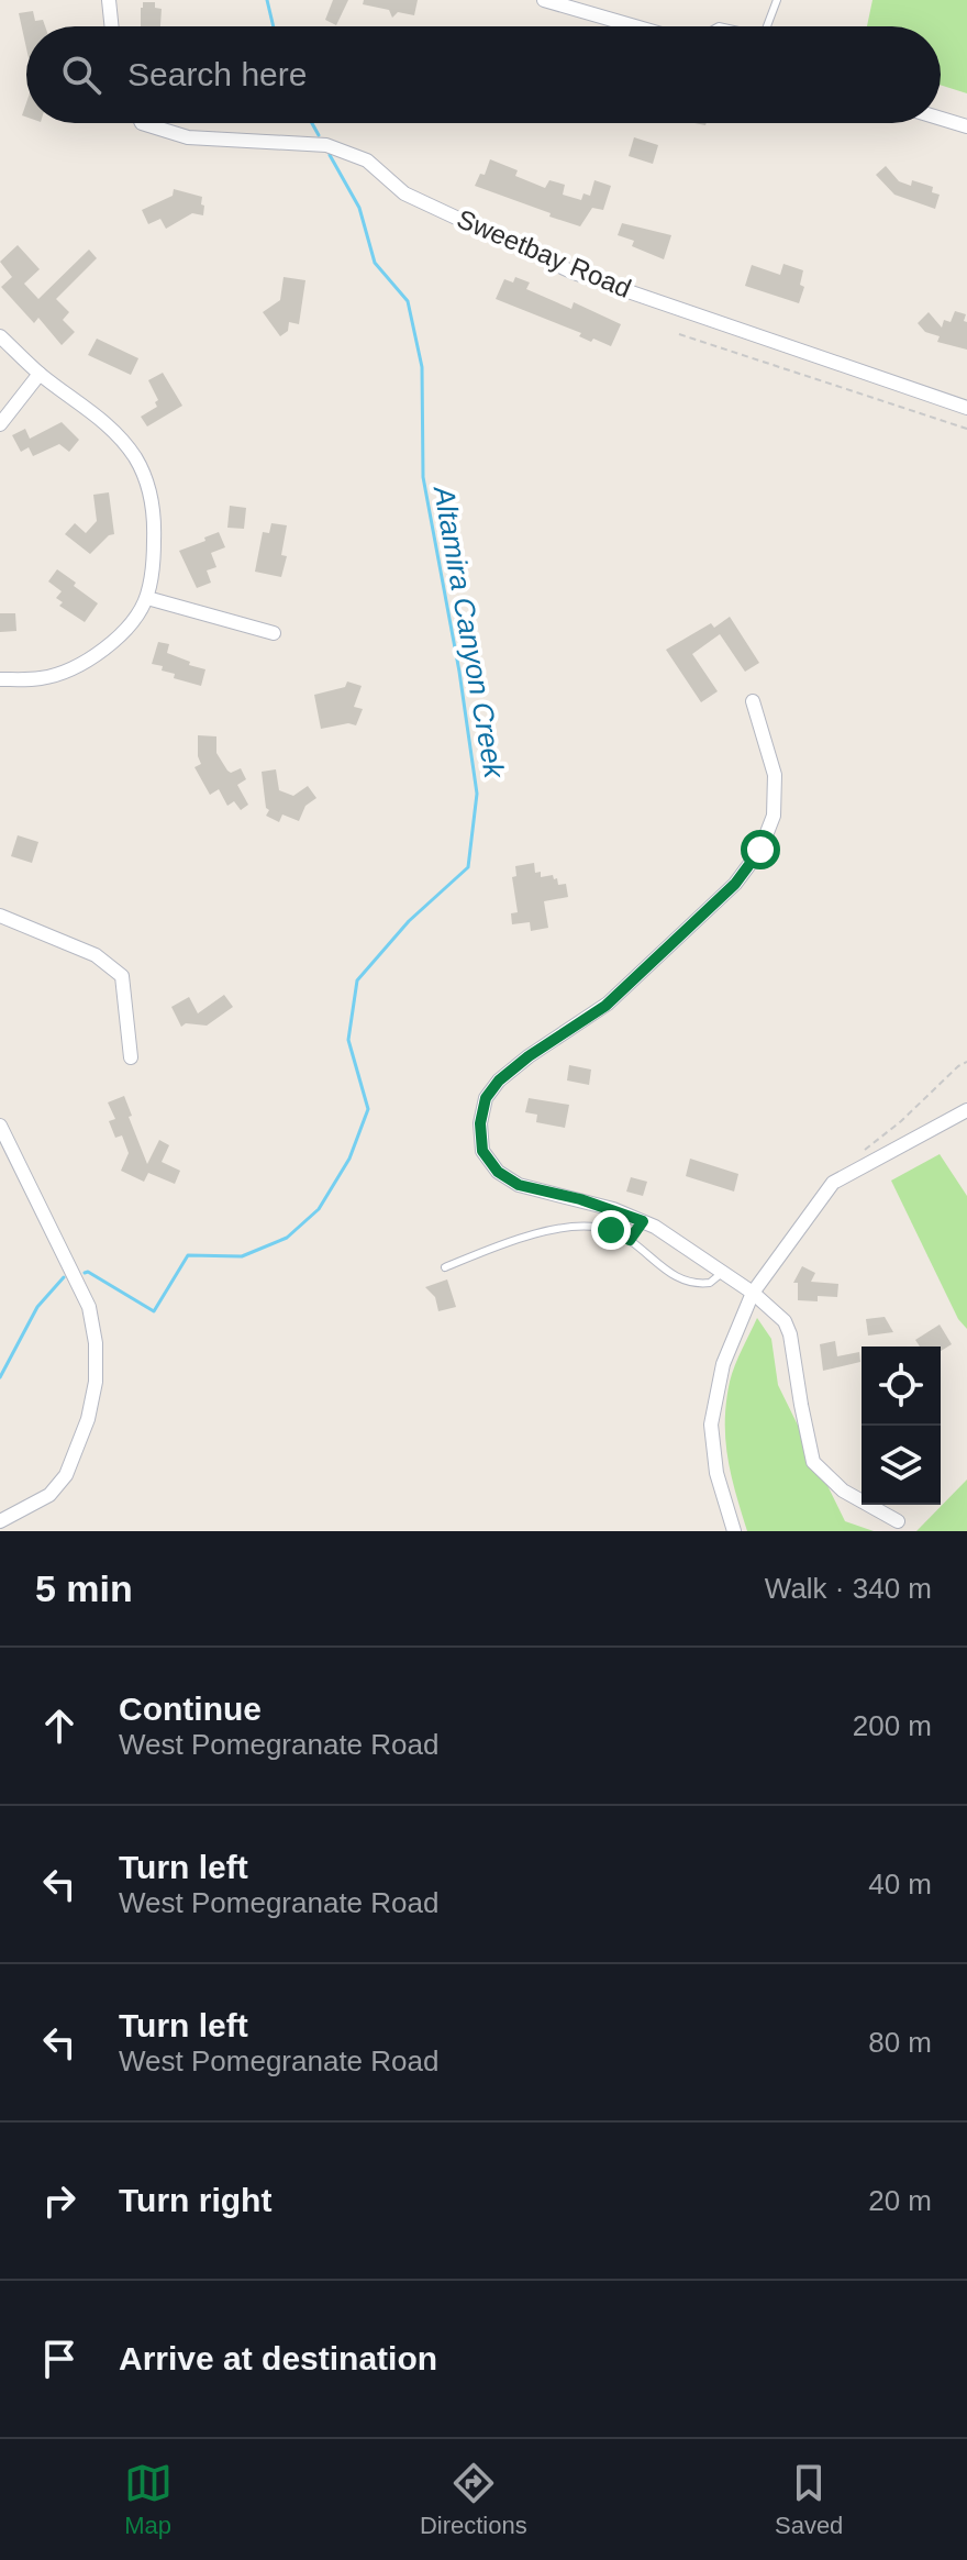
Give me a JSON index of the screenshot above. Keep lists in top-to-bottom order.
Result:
{
  "streets": {
    "street": ["Sweetbay Road"]
  },
  "water": ["Altamira Canyon Creek"],
  "page": {
    "search": "Search here",
    "heading": ["5 min", "Walk · 340 m"],
    "list": [
      ["Continue", "West Pomegranate Road", "200 m"],
      ["Turn left", "West Pomegranate Road", "40 m"],
      ["Turn left", "West Pomegranate Road", "80 m"],
      ["Turn right", "20 m"],
      "Arrive at destination"
    ],
    "nav": ["Map", "Directions", "Saved"]
  }
}
